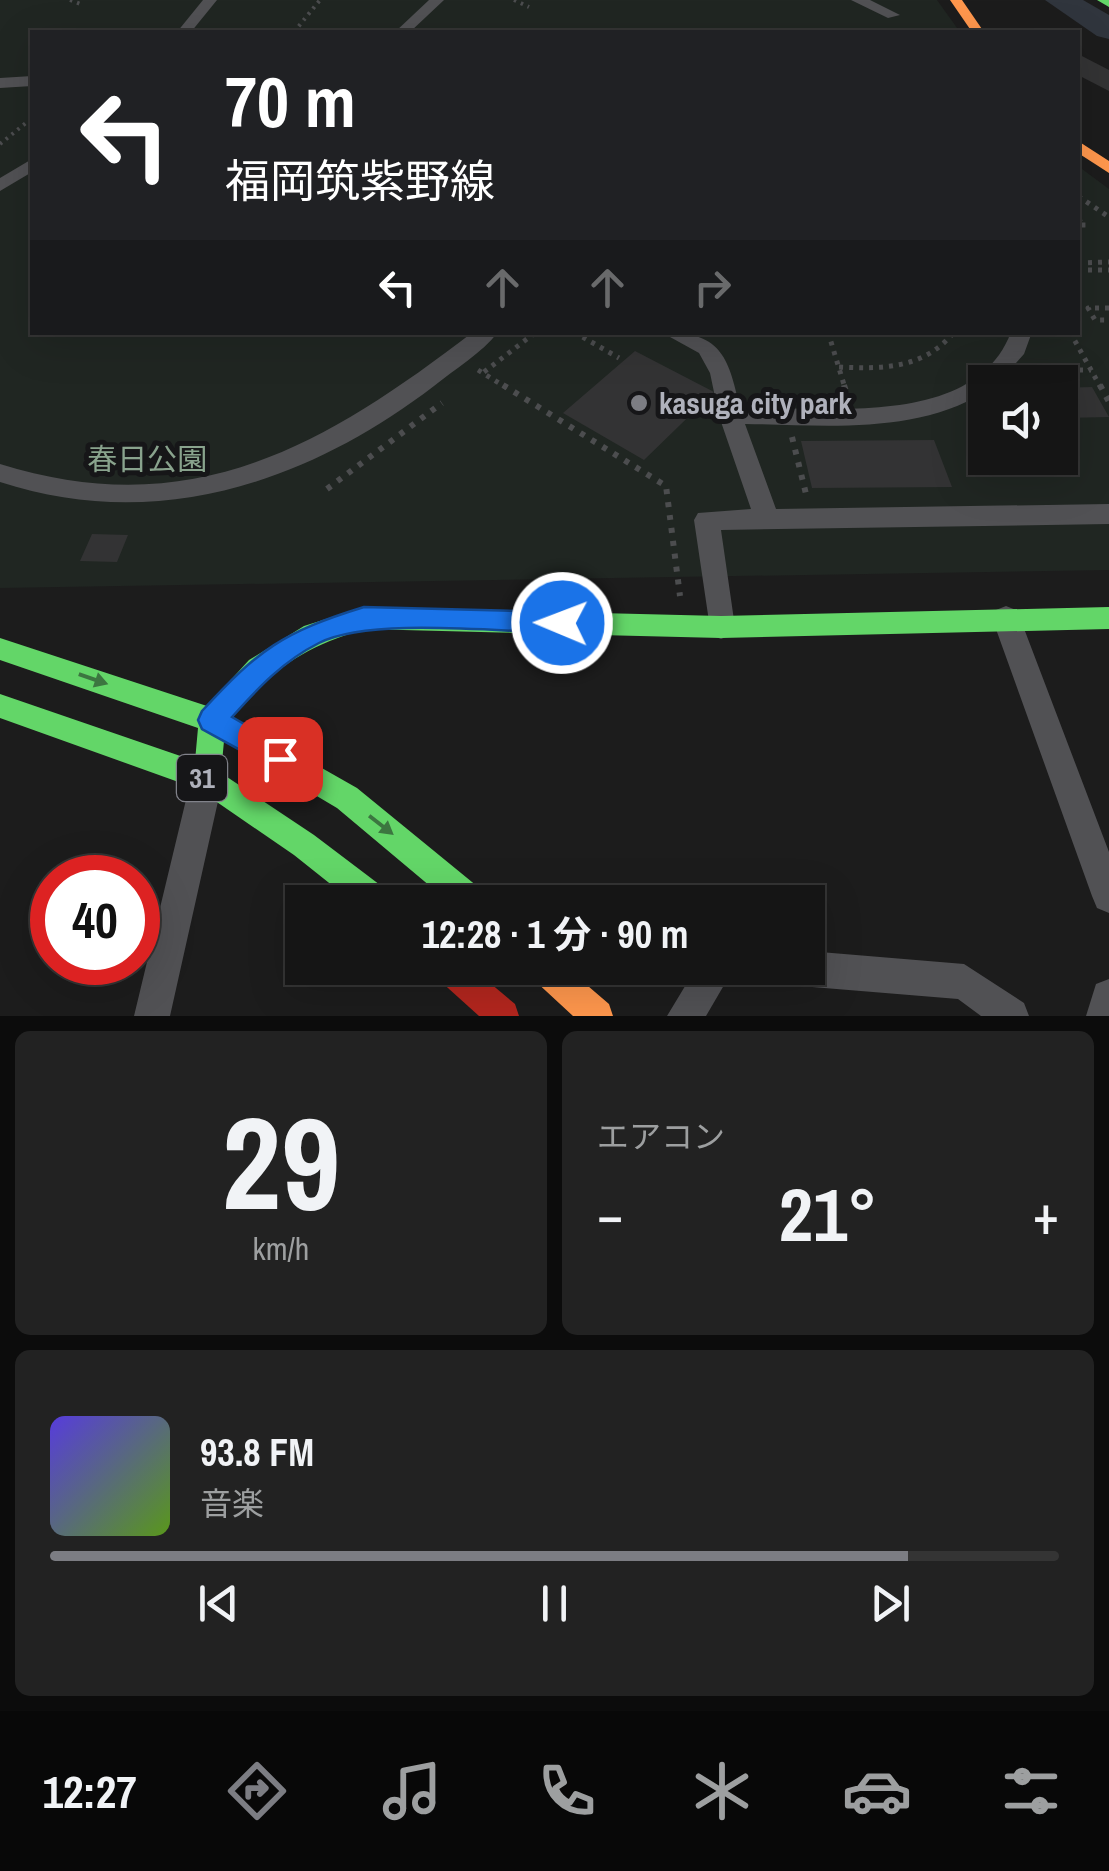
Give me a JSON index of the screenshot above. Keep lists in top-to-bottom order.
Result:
{
  "streets": {
    "street": ["31"]
  },
  "parks": ["春日公園"],
  "places": ["kasuga city park"],
  "page": {
    "turn": ["70 m", "福岡筑紫野線"],
    "limit": "40",
    "trip": "12:28 · 1 分 · 90 m",
    "tile": [
      ["29", "km/h"],
      "エアコン"
    ],
    "heat": ["−", "21°", "+"],
    "song": ["93.8 FM", "音楽"],
    "tabs": "12:27"
  }
}
